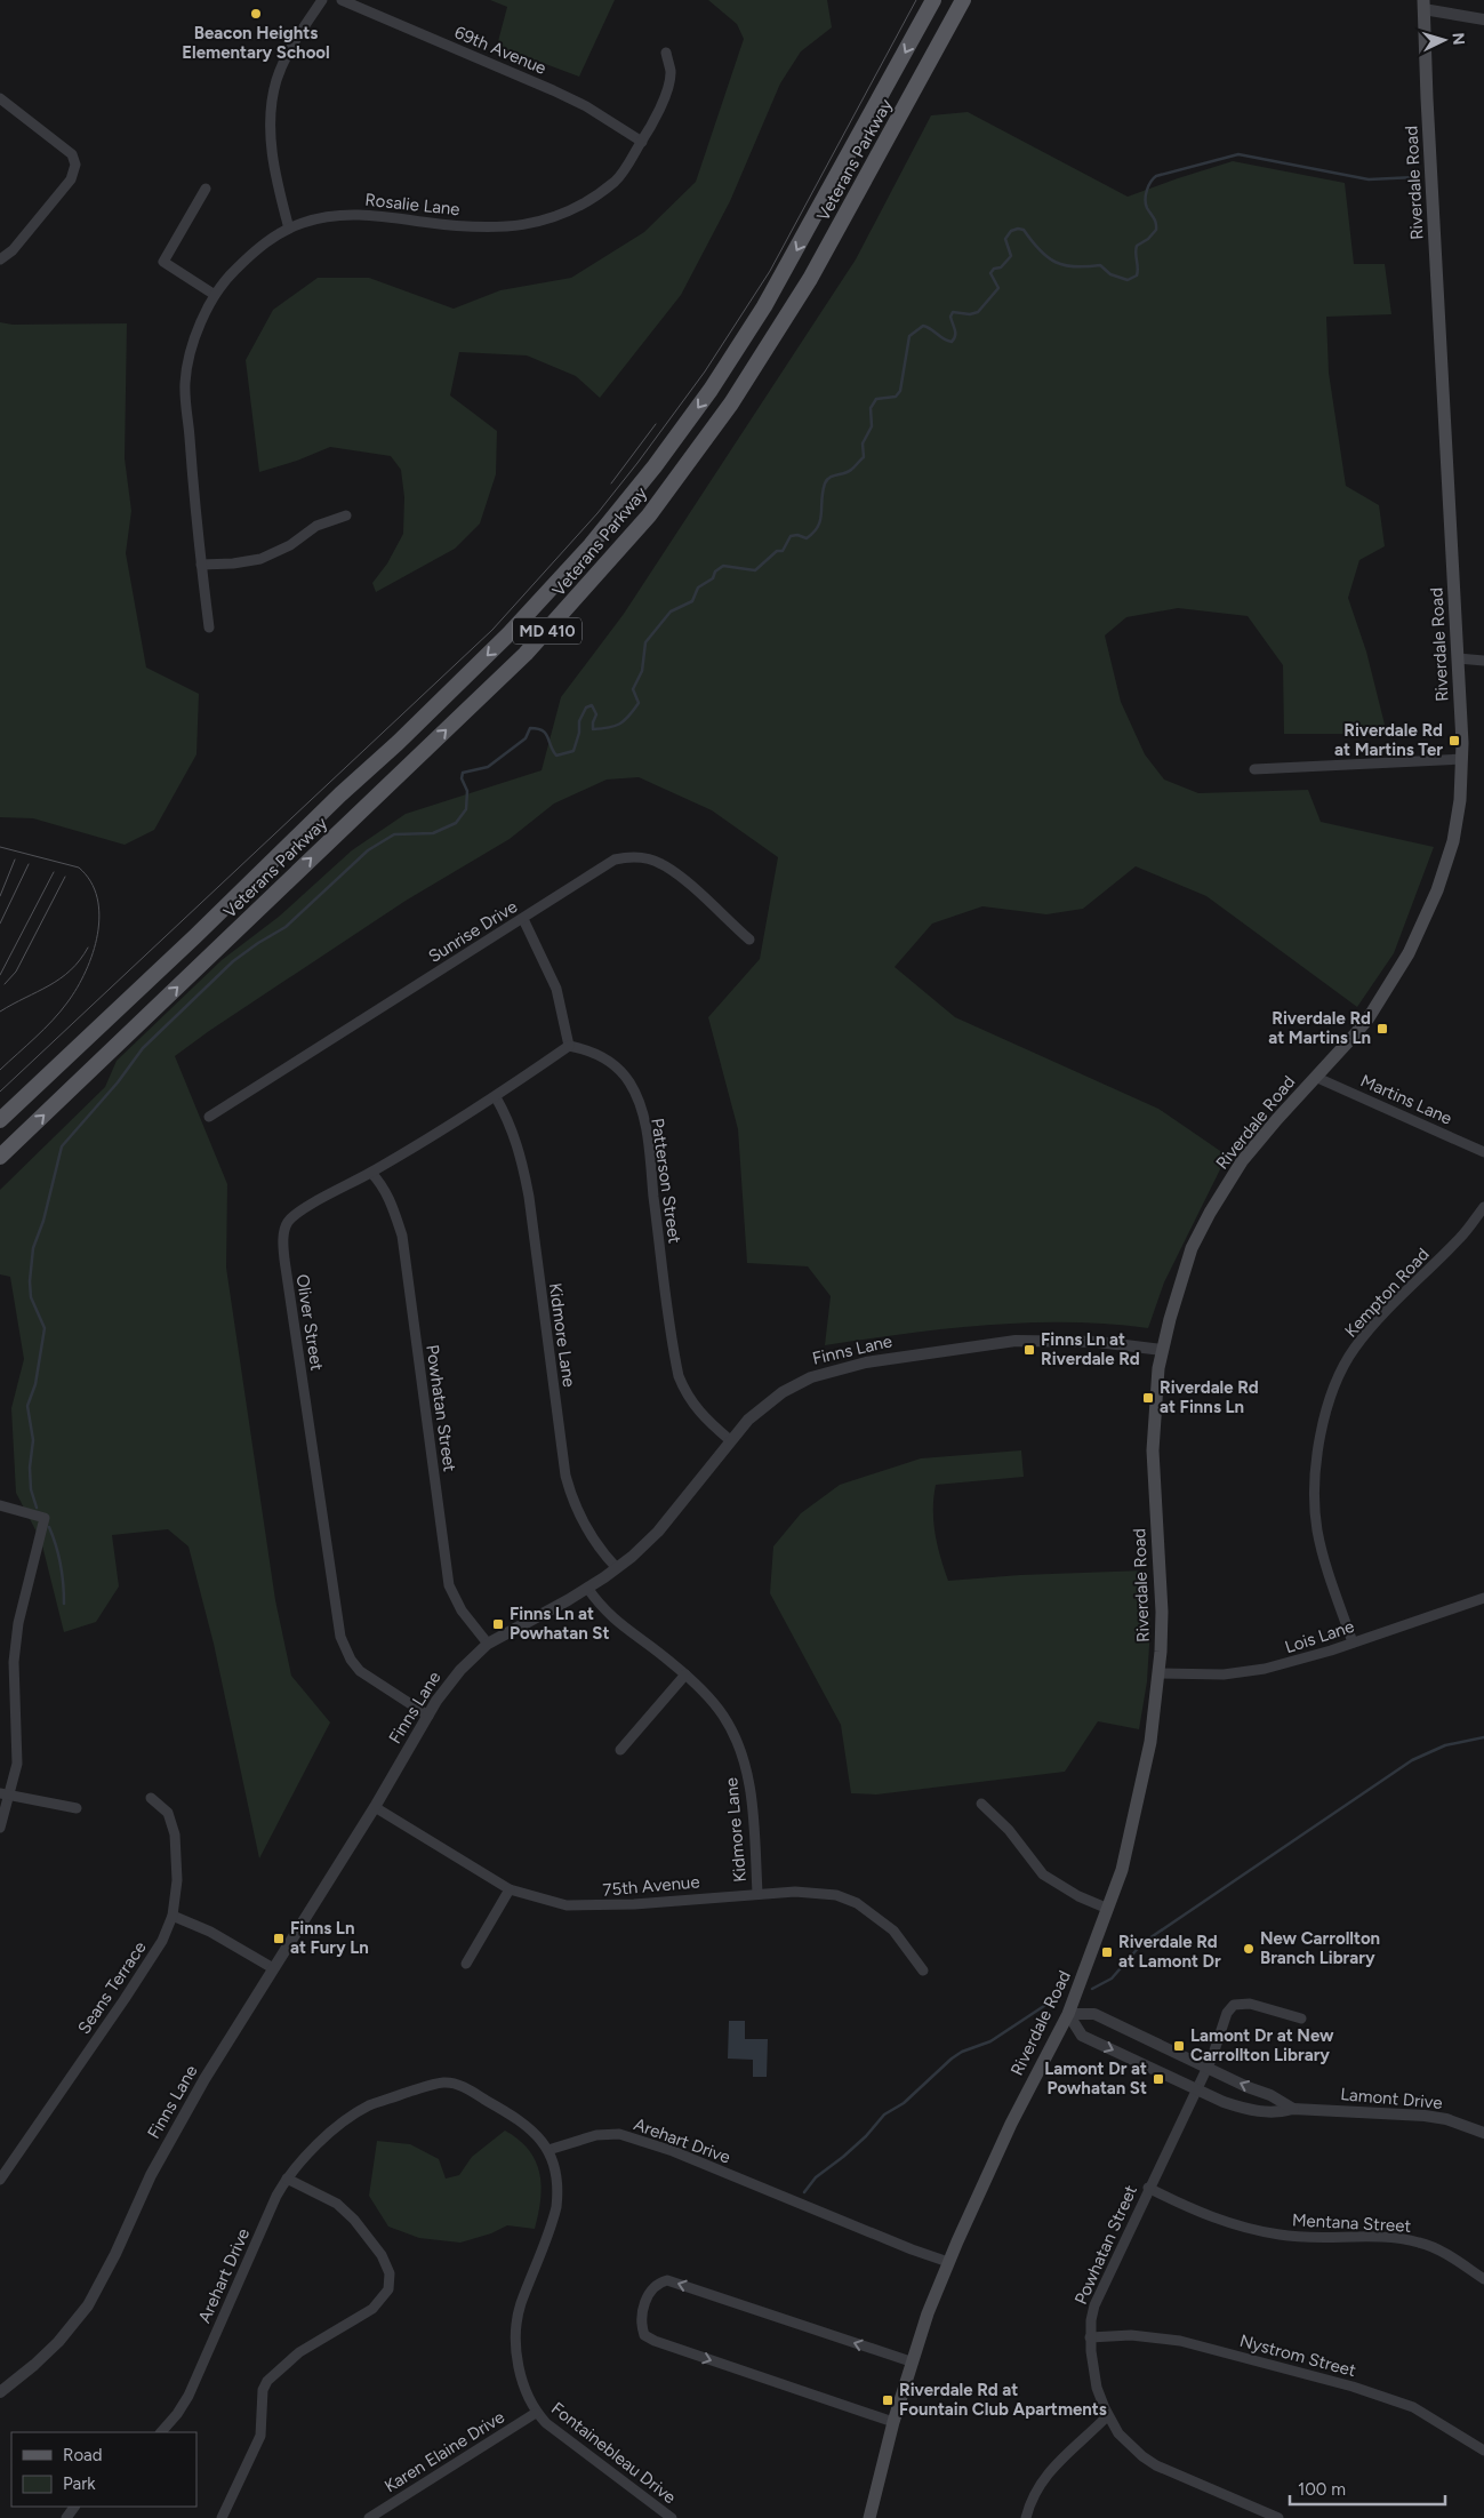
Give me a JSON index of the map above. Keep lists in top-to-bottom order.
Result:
{
  "streets": {
    "main road": ["Veterans Parkway", "Riverdale Road", "MD 410"],
    "street": [
      "69th Avenue",
      "Rosalie Lane",
      "Sunrise Drive",
      "Martins Lane",
      "Patterson Street",
      "Kempton Road",
      "Oliver Street",
      "Kidmore Lane",
      "Finns Lane",
      "Powhatan Street",
      "Lois Lane",
      "75th Avenue",
      "Seans Terrace",
      "Lamont Drive",
      "Arehart Drive",
      "Mentana Street",
      "Nystrom Street",
      "Karen Elaine Drive",
      "Fontainebleau Drive"
    ]
  },
  "crossings": [
    ["69th Avenue", "Rosalie Lane"],
    ["Riverdale Road", "Martins Lane"],
    ["Riverdale Road", "Finns Lane"],
    ["Riverdale Road", "Lois Lane"],
    ["Riverdale Road", "Lamont Drive"],
    ["Riverdale Road", "Arehart Drive"],
    ["Patterson Street", "Oliver Street"],
    ["Patterson Street", "Finns Lane"],
    ["Kempton Road", "Lois Lane"],
    ["Oliver Street", "Kidmore Lane"],
    ["Oliver Street", "Finns Lane"],
    ["Oliver Street", "Powhatan Street"],
    ["Kidmore Lane", "Finns Lane"],
    ["Kidmore Lane", "75th Avenue"],
    ["Finns Lane", "Powhatan Street"],
    ["Finns Lane", "75th Avenue"],
    ["Powhatan Street", "Lamont Drive"],
    ["Powhatan Street", "Mentana Street"],
    ["Powhatan Street", "Nystrom Street"],
    ["Arehart Drive", "Fontainebleau Drive"],
    ["Karen Elaine Drive", "Fontainebleau Drive"]
  ],
  "places": {
    "other": ["Beacon Heights Elementary School", "New Carrollton Branch Library"],
    "transit": [
      "Riverdale Rd at Martins Ter",
      "Riverdale Rd at Martins Ln",
      "Finns Ln at Riverdale Rd",
      "Riverdale Rd at Finns Ln",
      "Finns Ln at Powhatan St",
      "Finns Ln at Fury Ln",
      "Riverdale Rd at Lamont Dr",
      "Lamont Dr at New Carrollton Library",
      "Lamont Dr at Powhatan St",
      "Riverdale Rd at Fountain Club Apartments"
    ]
  },
  "legend": ["Road", "Park"],
  "scale_bar": "100 m",
  "north": "right"
}
